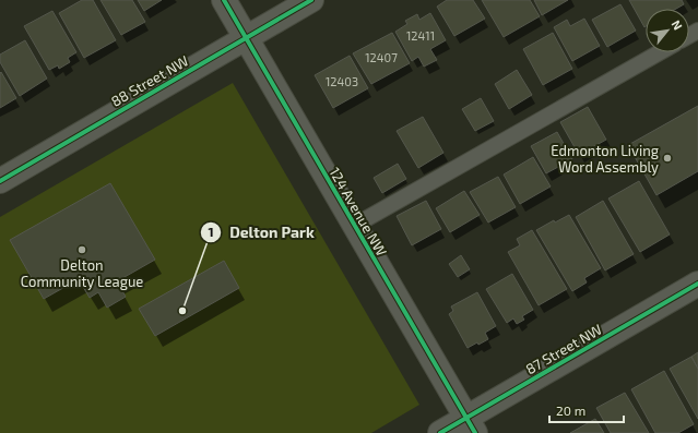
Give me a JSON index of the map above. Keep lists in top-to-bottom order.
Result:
{
  "streets": {
    "street": ["88 Street NW", "124 Avenue NW", "87 Street NW"]
  },
  "crossings": [
    ["88 Street NW", "124 Avenue NW"],
    ["124 Avenue NW", "87 Street NW"]
  ],
  "places": ["Edmonton Living Word Assembly", "Delton Community League", "Delton Park"],
  "house_numbers": ["12411", "12407", "12403"],
  "scale_bar": "20 m",
  "north": "top right"
}
